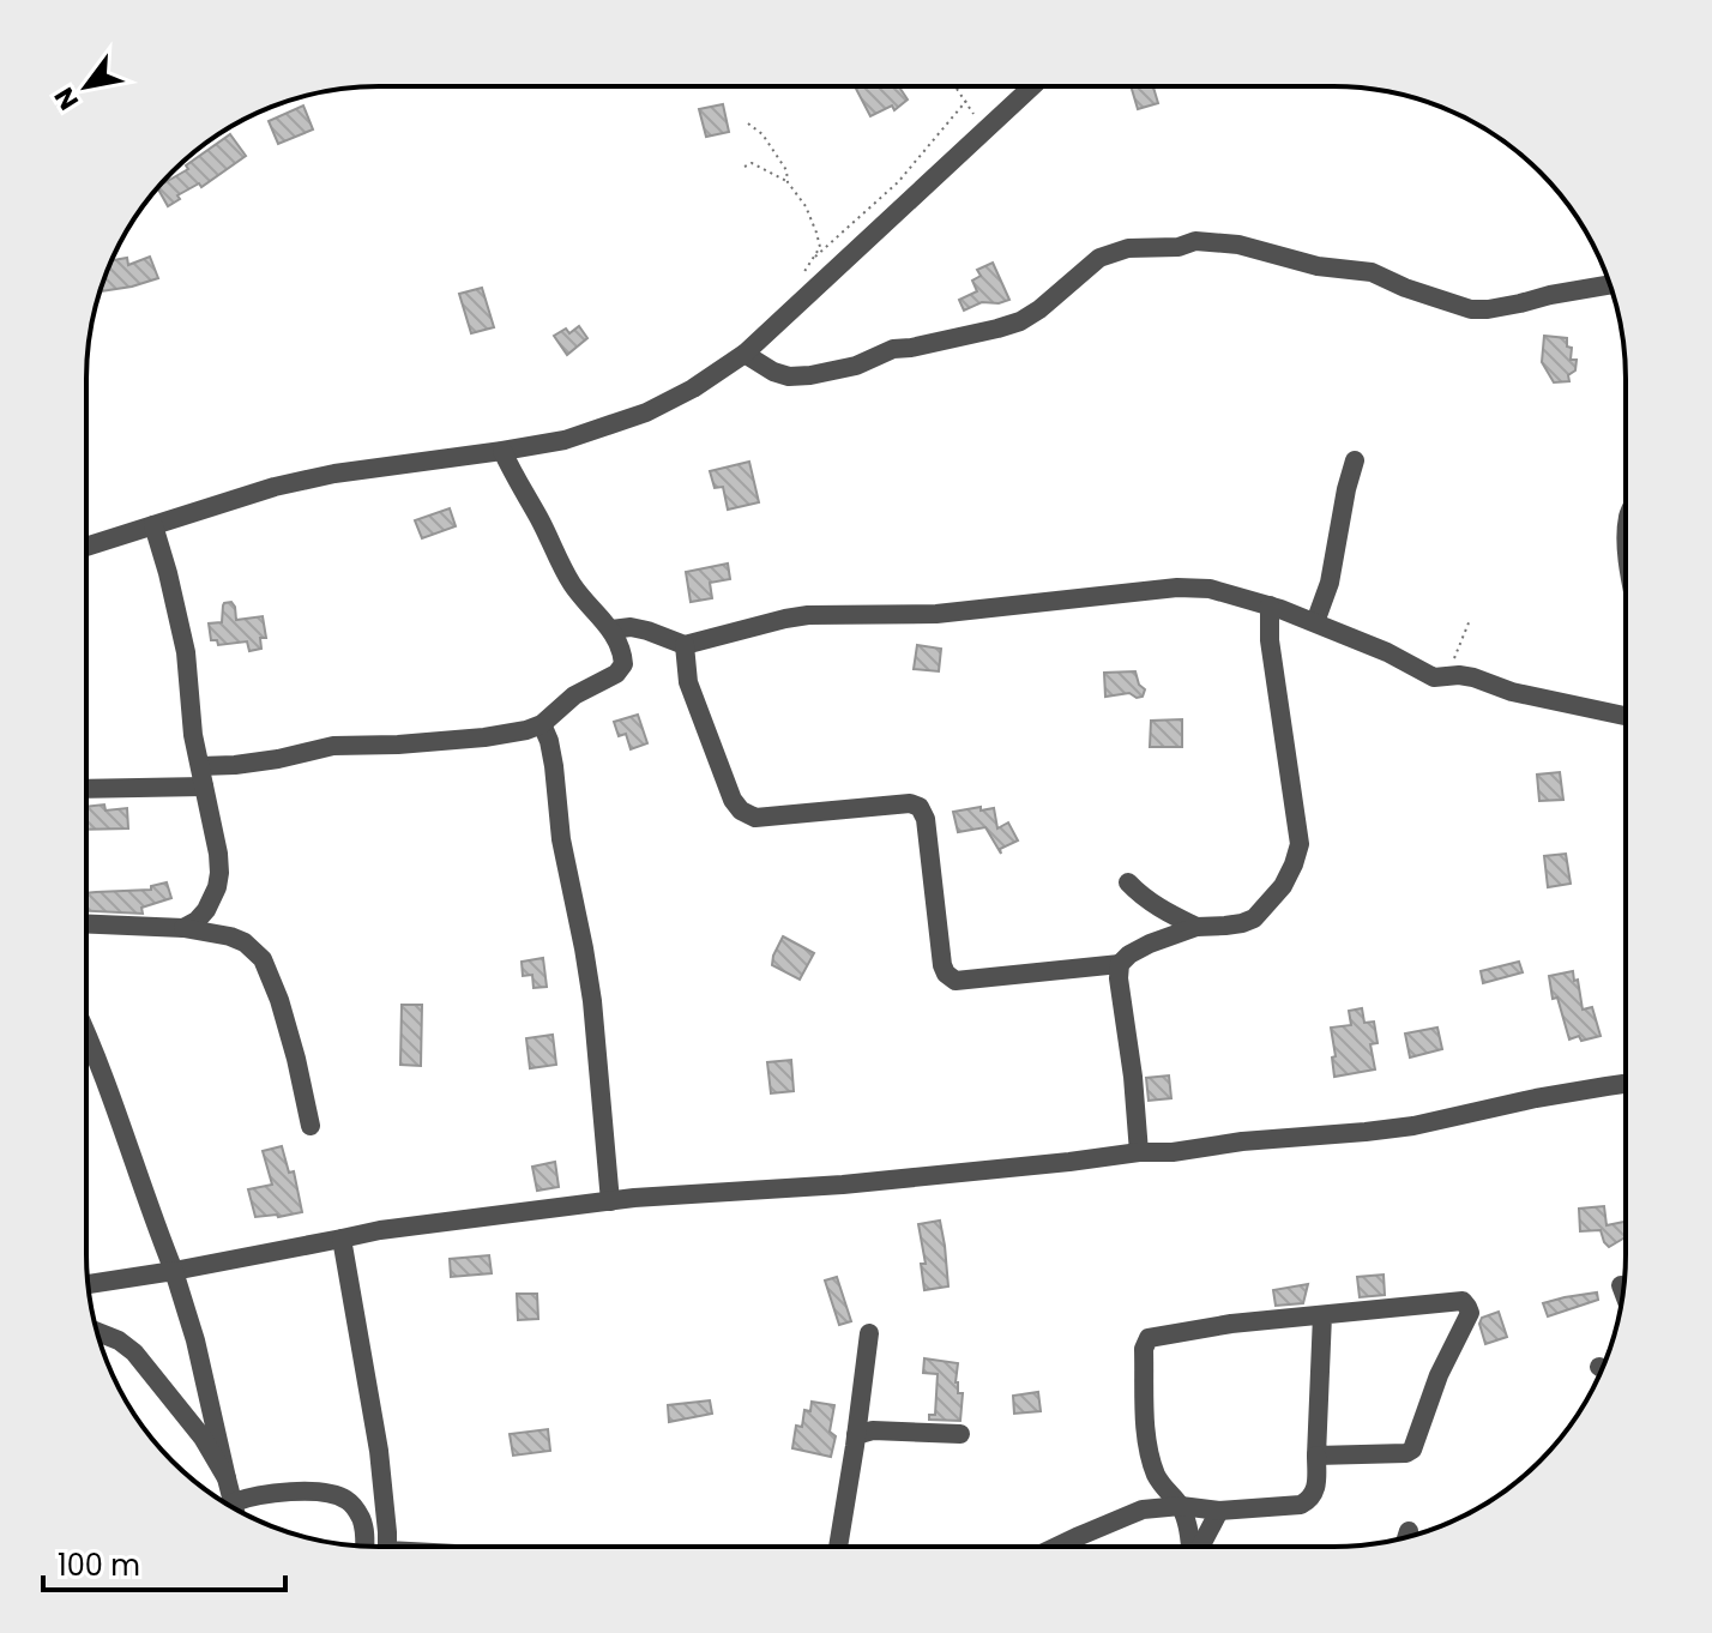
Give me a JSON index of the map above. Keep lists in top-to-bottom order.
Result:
{
  "scale_bar": "100 m",
  "north": "bottom left"
}
